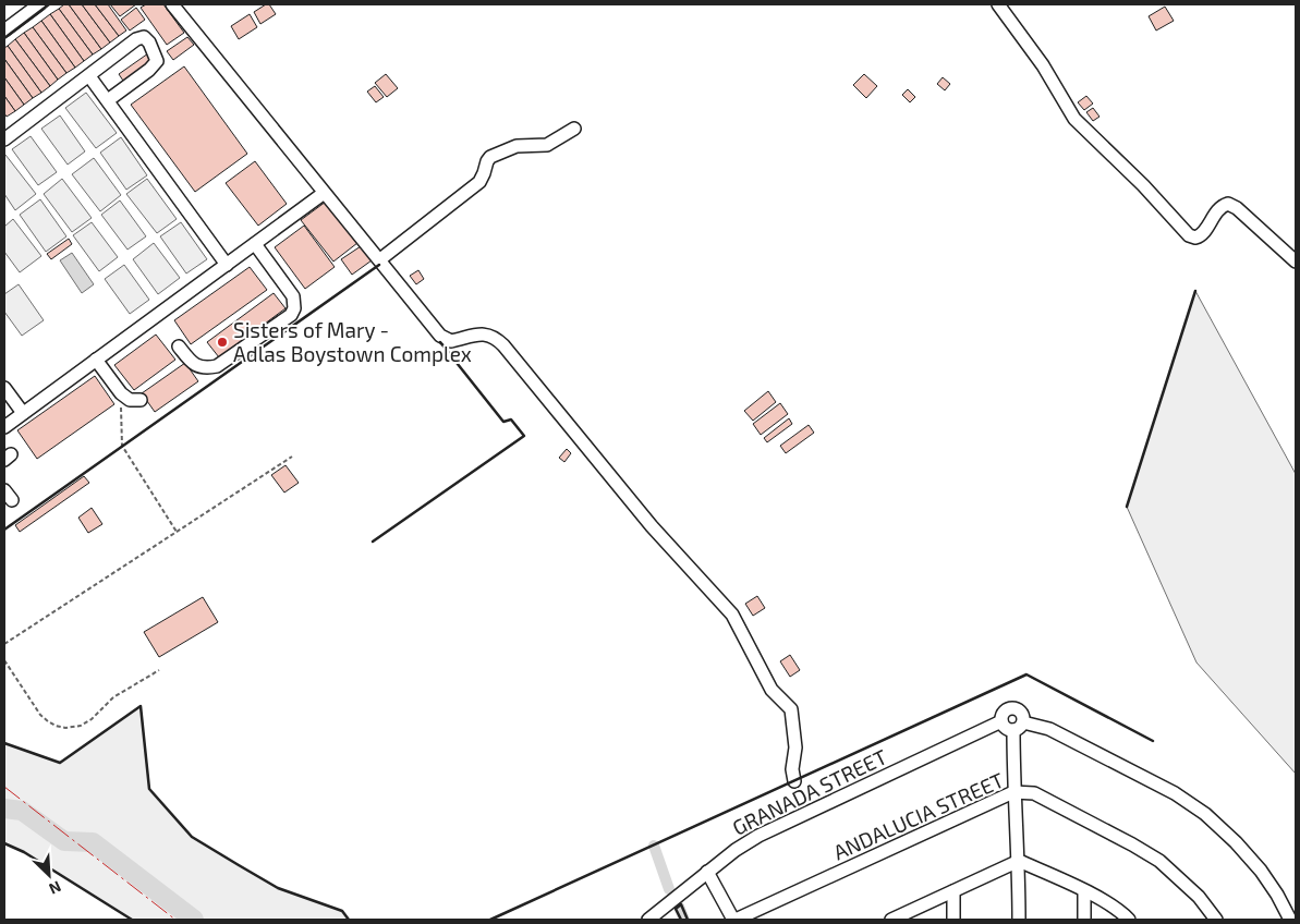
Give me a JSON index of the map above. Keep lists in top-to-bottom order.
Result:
{
  "streets": {
    "street": ["GRANADA STREET", "ANDALUCIA STREET"]
  },
  "places": ["Sisters of Mary - Adlas Boystown Complex"],
  "north": "bottom right"
}
